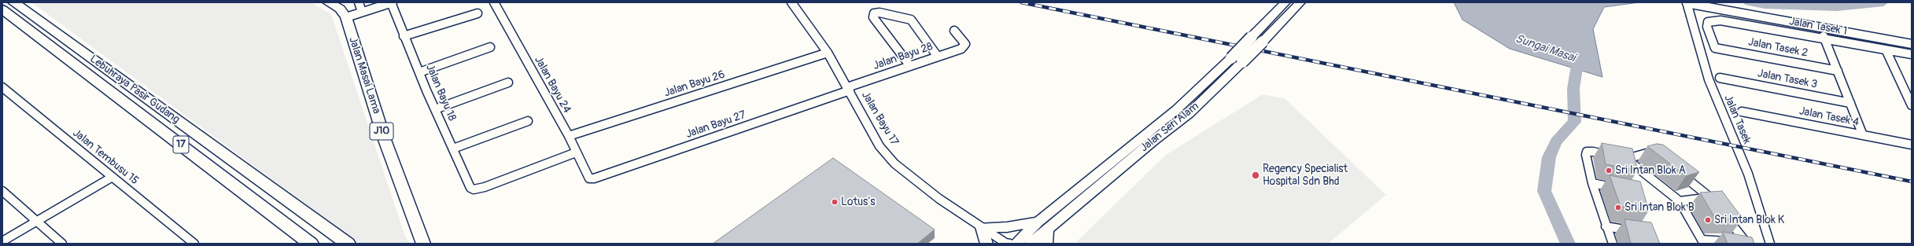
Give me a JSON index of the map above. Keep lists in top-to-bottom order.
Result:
{
  "streets": {
    "highway": ["Lebuhraya Pasir Gudang", "17"],
    "main road": ["Jalan Masai Lama", "Jalan Seri Alam", "J10"],
    "street": [
      "Jalan Tasek 1",
      "Jalan Tasek 2",
      "Jalan Bayu 28",
      "Jalan Tasek 3",
      "Jalan Bayu 26",
      "Jalan Bayu 24",
      "Jalan Bayu 18",
      "Jalan Tasek 4",
      "Jalan Bayu 17",
      "Jalan Tasek",
      "Jalan Bayu 27",
      "Jalan Tembusu 15"
    ]
  },
  "crossings": [
    ["Jalan Tasek 1", "Jalan Tasek 2"],
    ["Jalan Bayu 28", "Jalan Bayu 17"],
    ["Jalan Bayu 28", "Jalan Bayu 27"],
    ["Jalan Bayu 26", "Jalan Bayu 24"],
    ["Jalan Bayu 26", "Jalan Bayu 17"],
    ["Jalan Bayu 24", "Jalan Bayu 18"],
    ["Jalan Bayu 24", "Jalan Bayu 27"],
    ["Jalan Bayu 17", "Jalan Bayu 27"],
    ["Jalan Bayu 17", "Jalan Seri Alam"]
  ],
  "water": ["Sungai Masai"],
  "places": [
    "Sri Intan Blok A",
    "Regency Specialist Hospital Sdn Bhd",
    "Lotus's",
    "Sri Intan Blok B",
    "Sri Intan Blok K"
  ]
}
